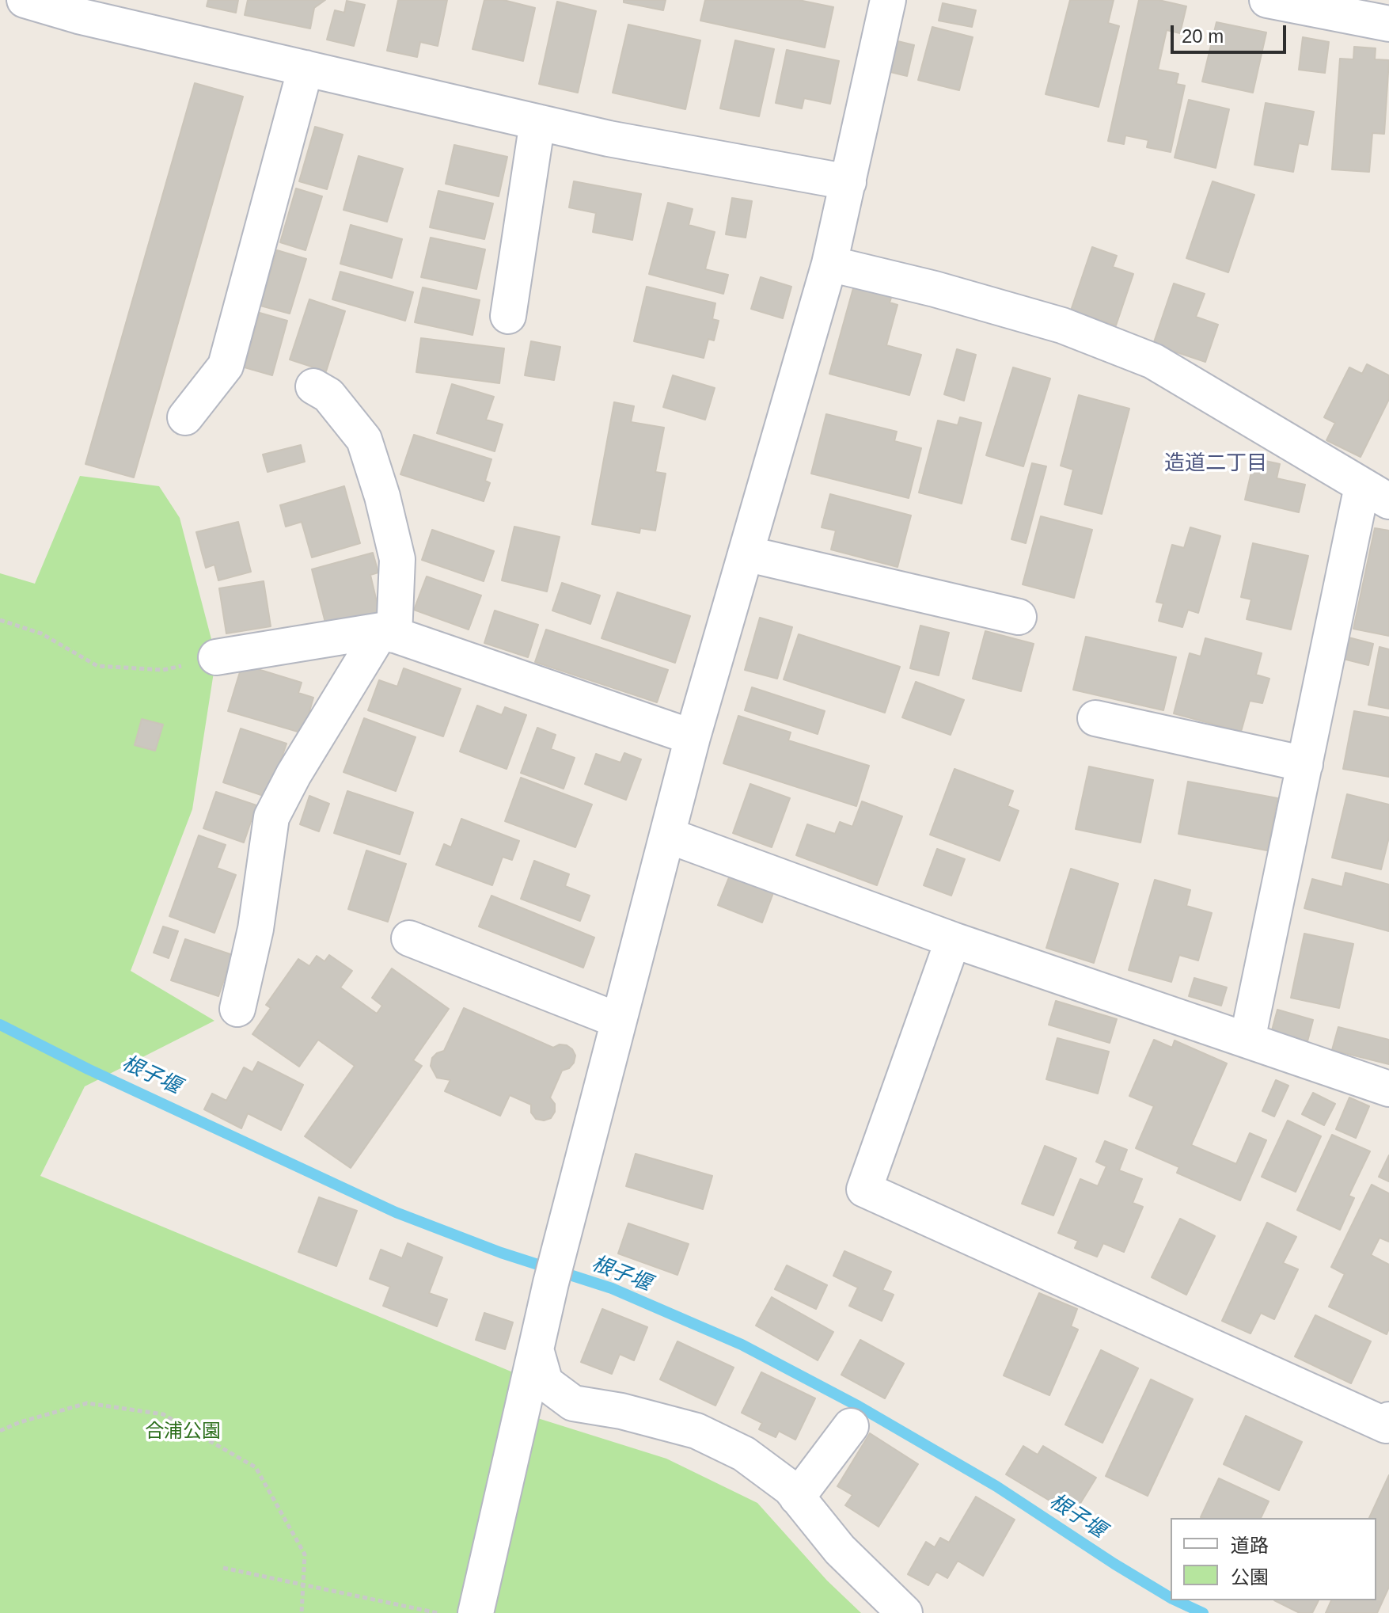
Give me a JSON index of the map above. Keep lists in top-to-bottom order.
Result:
{
  "districts": ["造道二丁目"],
  "water": ["根子堰"],
  "parks": ["合浦公園"],
  "legend": ["道路", "公園"],
  "scale_bar": "20 m"
}
